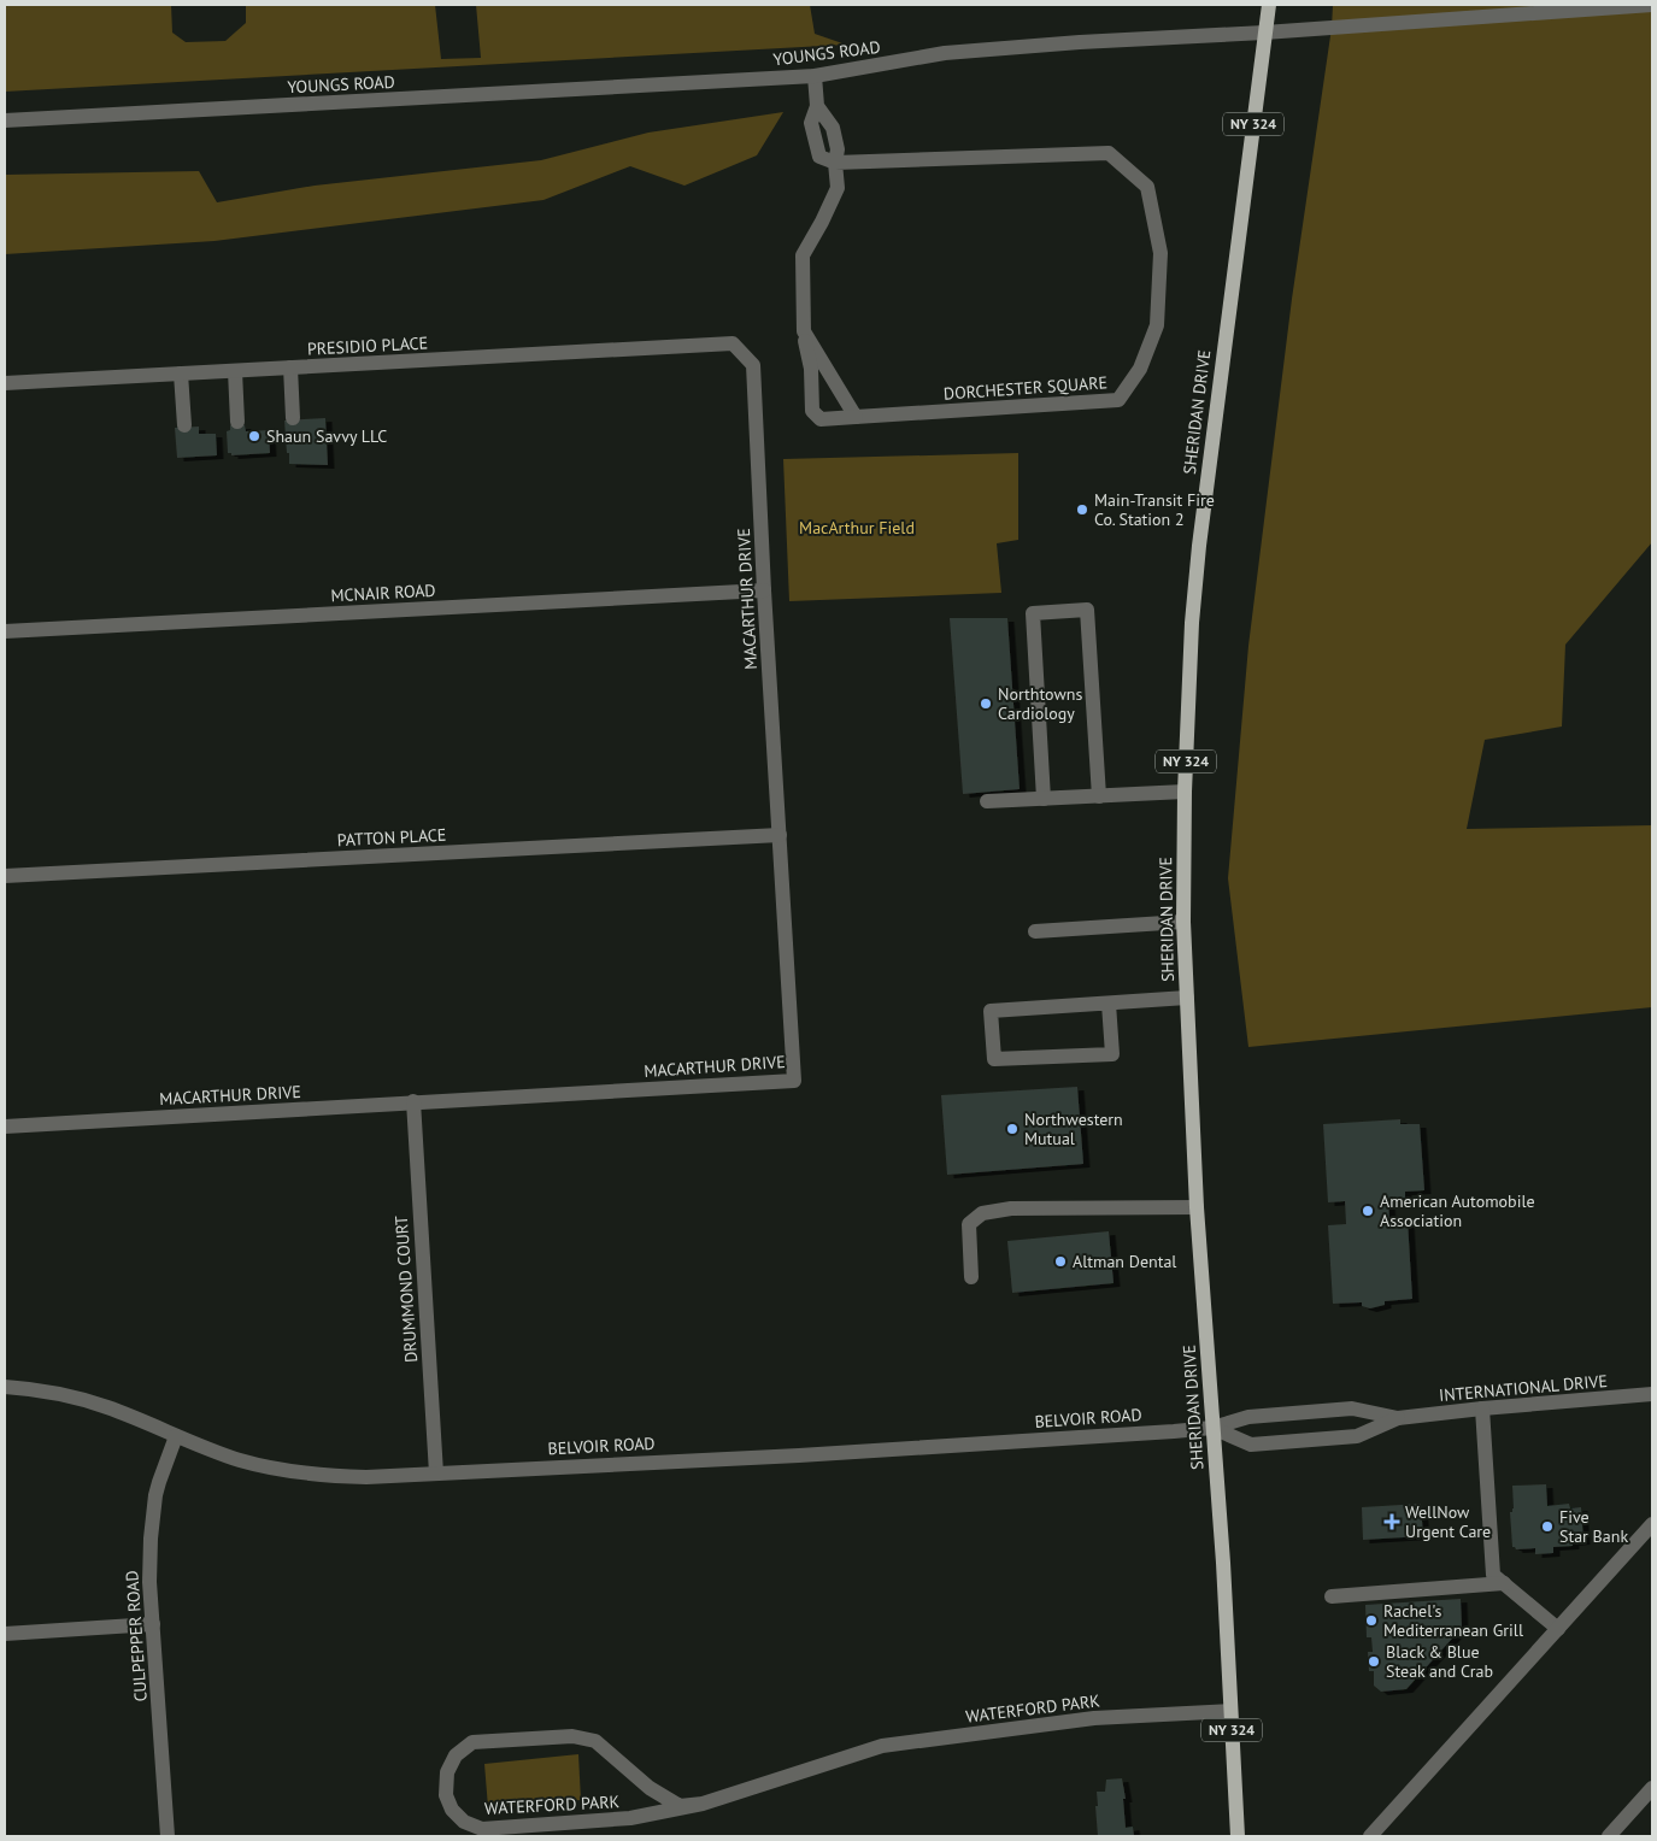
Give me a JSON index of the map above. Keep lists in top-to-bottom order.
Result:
{
  "streets": {
    "main road": ["NY 324", "SHERIDAN DRIVE"],
    "street": [
      "YOUNGS ROAD",
      "PRESIDIO PLACE",
      "DORCHESTER SQUARE",
      "MCNAIR ROAD",
      "MACARTHUR DRIVE",
      "PATTON PLACE",
      "DRUMMOND COURT",
      "INTERNATIONAL DRIVE",
      "BELVOIR ROAD",
      "CULPEPPER ROAD",
      "WATERFORD PARK"
    ]
  },
  "crossings": [
    ["YOUNGS ROAD", "SHERIDAN DRIVE"],
    ["PRESIDIO PLACE", "MACARTHUR DRIVE"],
    ["SHERIDAN DRIVE", "INTERNATIONAL DRIVE"],
    ["SHERIDAN DRIVE", "BELVOIR ROAD"],
    ["SHERIDAN DRIVE", "WATERFORD PARK"],
    ["MCNAIR ROAD", "MACARTHUR DRIVE"],
    ["MACARTHUR DRIVE", "PATTON PLACE"],
    ["MACARTHUR DRIVE", "DRUMMOND COURT"],
    ["DRUMMOND COURT", "BELVOIR ROAD"],
    ["INTERNATIONAL DRIVE", "BELVOIR ROAD"],
    ["BELVOIR ROAD", "CULPEPPER ROAD"]
  ],
  "parks": ["MacArthur Field"],
  "places": {
    "other": [
      "Shaun Savvy LLC",
      "Main-Transit Fire Co. Station 2",
      "Northtowns Cardiology",
      "Northwestern Mutual",
      "American Automobile Association",
      "Altman Dental",
      "Five Star Bank",
      "Rachel's Mediterranean Grill",
      "Black & Blue Steak and Crab"
    ],
    "health": ["WellNow Urgent Care"]
  }
}
